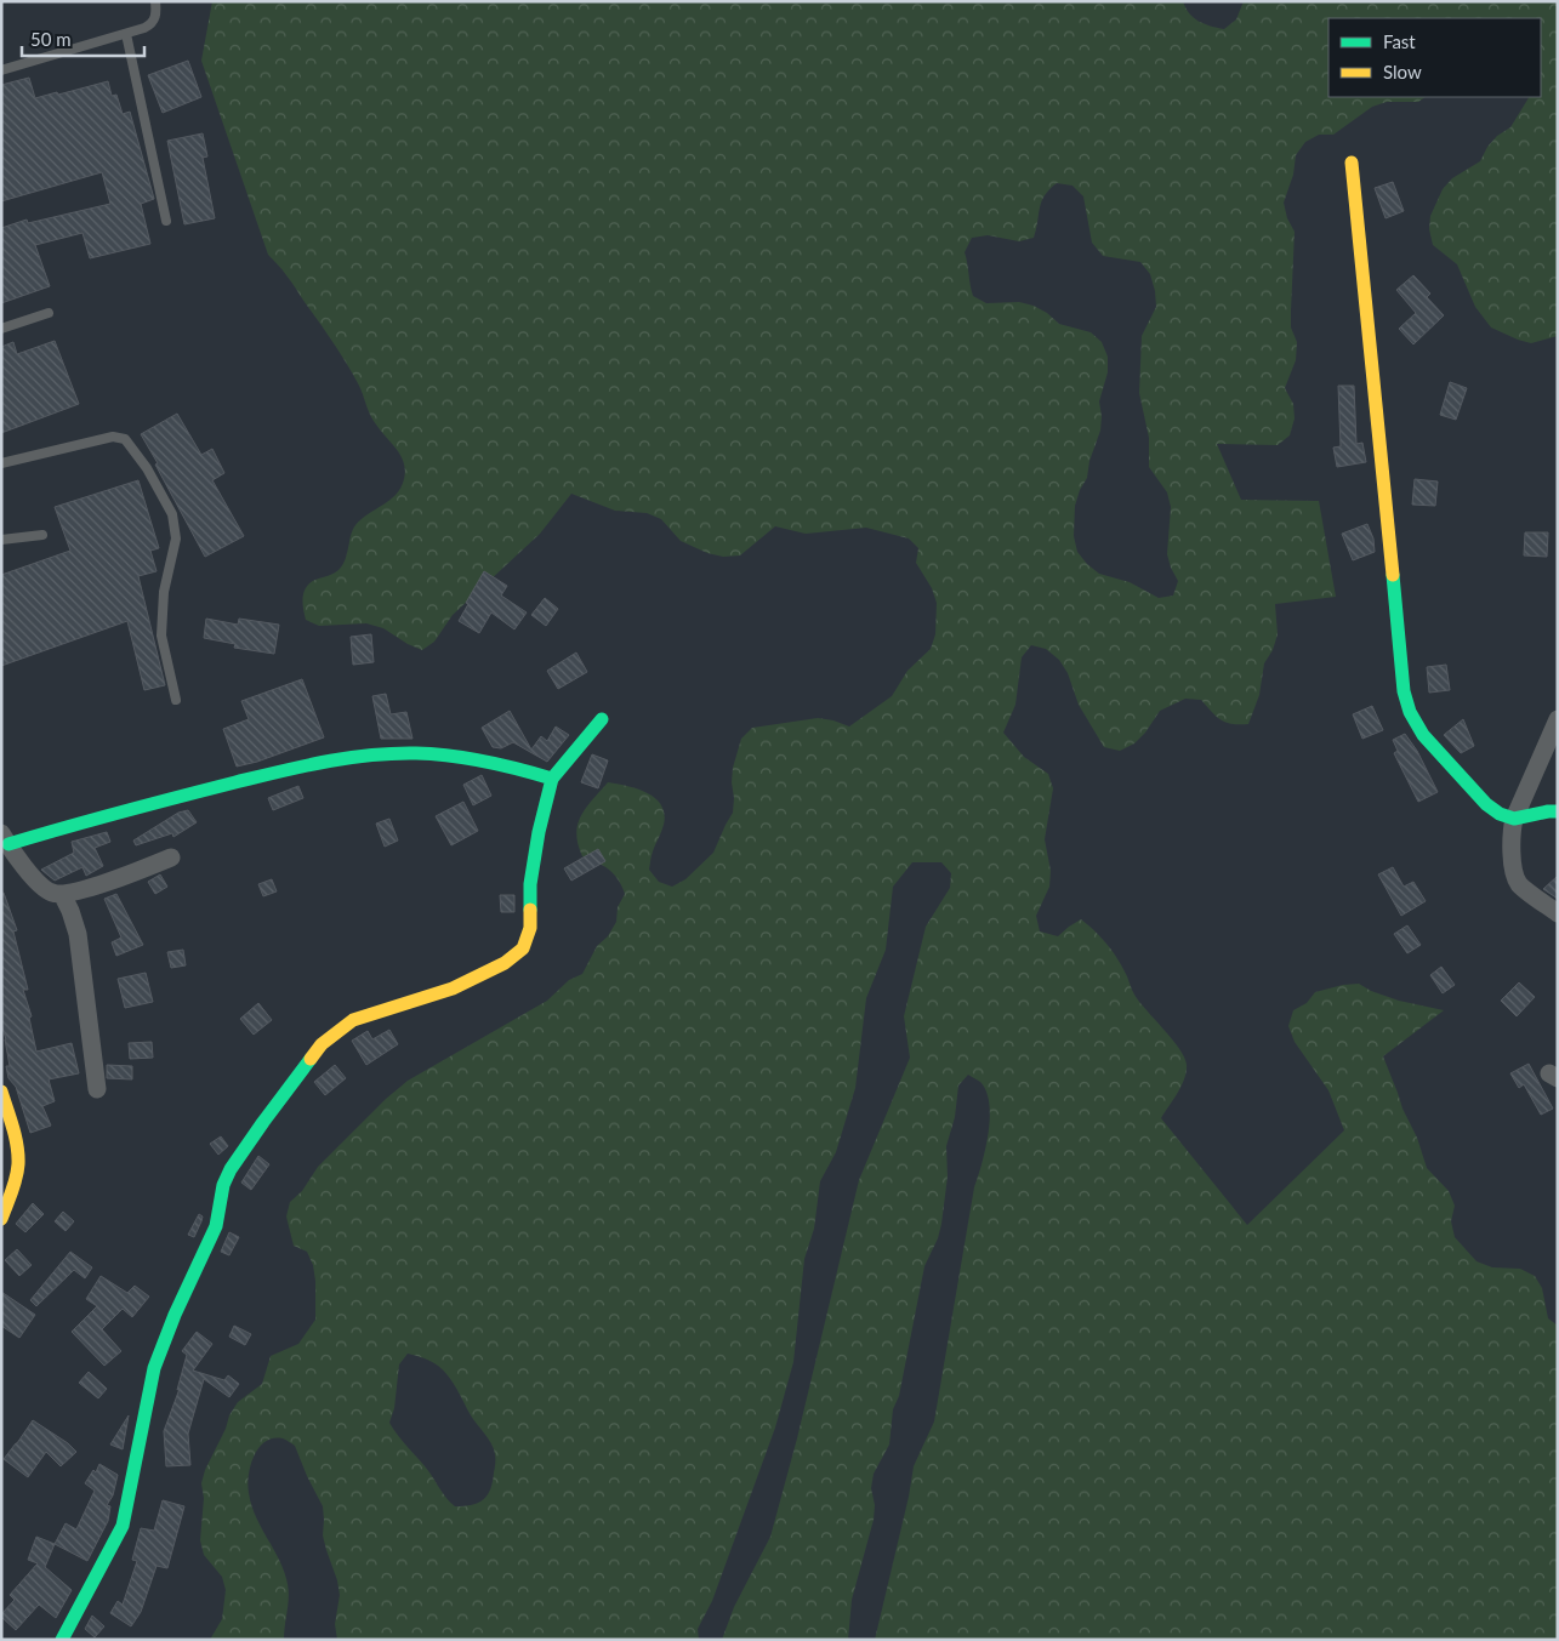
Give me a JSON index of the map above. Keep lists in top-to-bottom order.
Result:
{
  "legend": ["Fast", "Slow"],
  "scale_bar": "50 m"
}
